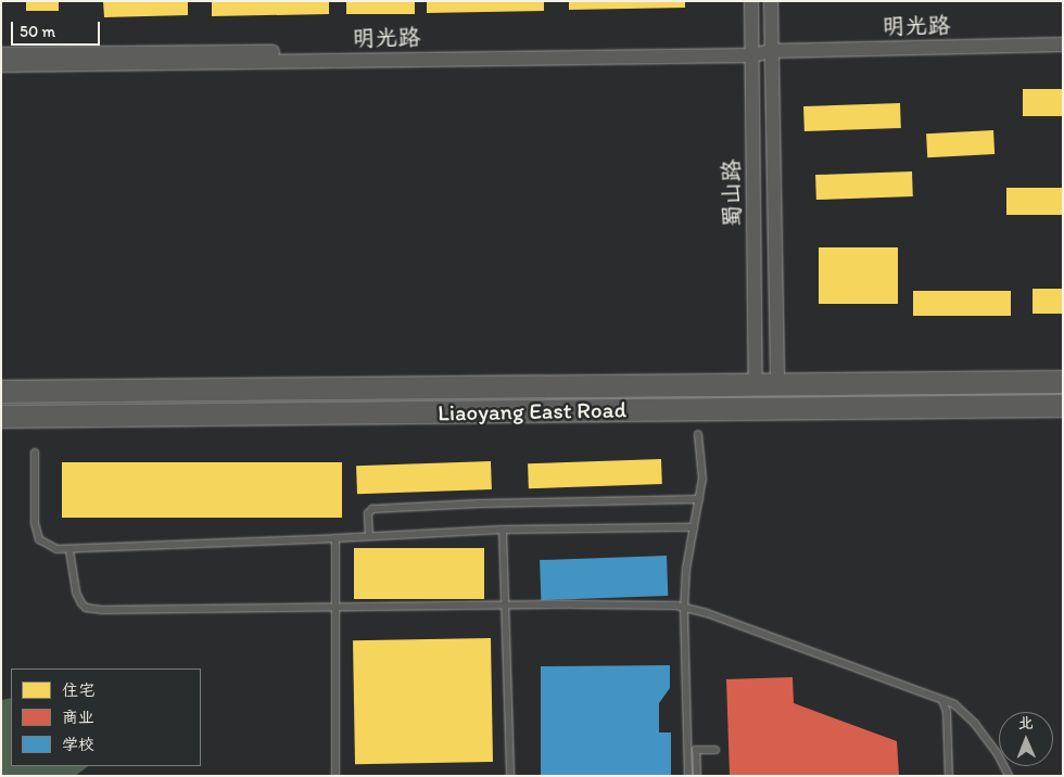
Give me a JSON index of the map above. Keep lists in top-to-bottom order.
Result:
{
  "streets": {
    "main road": ["Liaoyang East Road"],
    "street": ["明光路", "蜀山路"]
  },
  "crossings": [
    ["明光路", "蜀山路"],
    ["蜀山路", "Liaoyang East Road"]
  ],
  "legend": ["住宅", "商业", "学校"],
  "scale_bar": "50 m",
  "north": "top"
}
